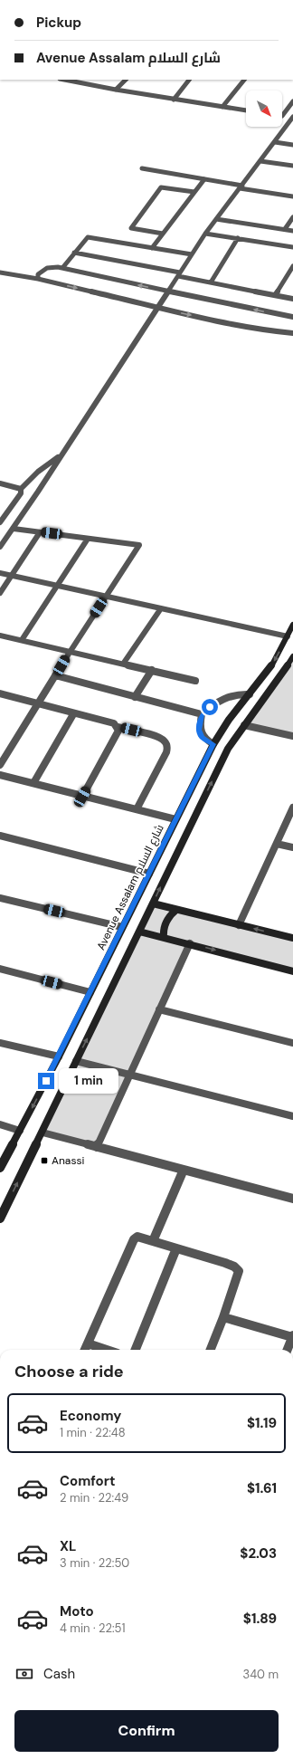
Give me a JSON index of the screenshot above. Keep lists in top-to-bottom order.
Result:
{
  "streets": {
    "street": ["Avenue Assalam شارع السلام"]
  },
  "places": {
    "transit": ["Anassi"]
  },
  "north": "bottom right",
  "page": {
    "banner": ["Pickup", "Avenue Assalam شارع السلام"],
    "bubble": "1 min",
    "heading": "Choose a ride",
    "list": [
      {
        "name": "Economy",
        "note": "1 min · 22:48",
        "value": "$1.19"
      },
      {
        "name": "Comfort",
        "note": "2 min · 22:49",
        "value": "$1.61"
      },
      {
        "name": "XL",
        "note": "3 min · 22:50",
        "value": "$2.03"
      },
      {
        "name": "Moto",
        "note": "4 min · 22:51",
        "value": "$1.89"
      }
    ],
    "pay": ["Cash", "340 m"],
    "buttons": "Confirm"
  }
}
